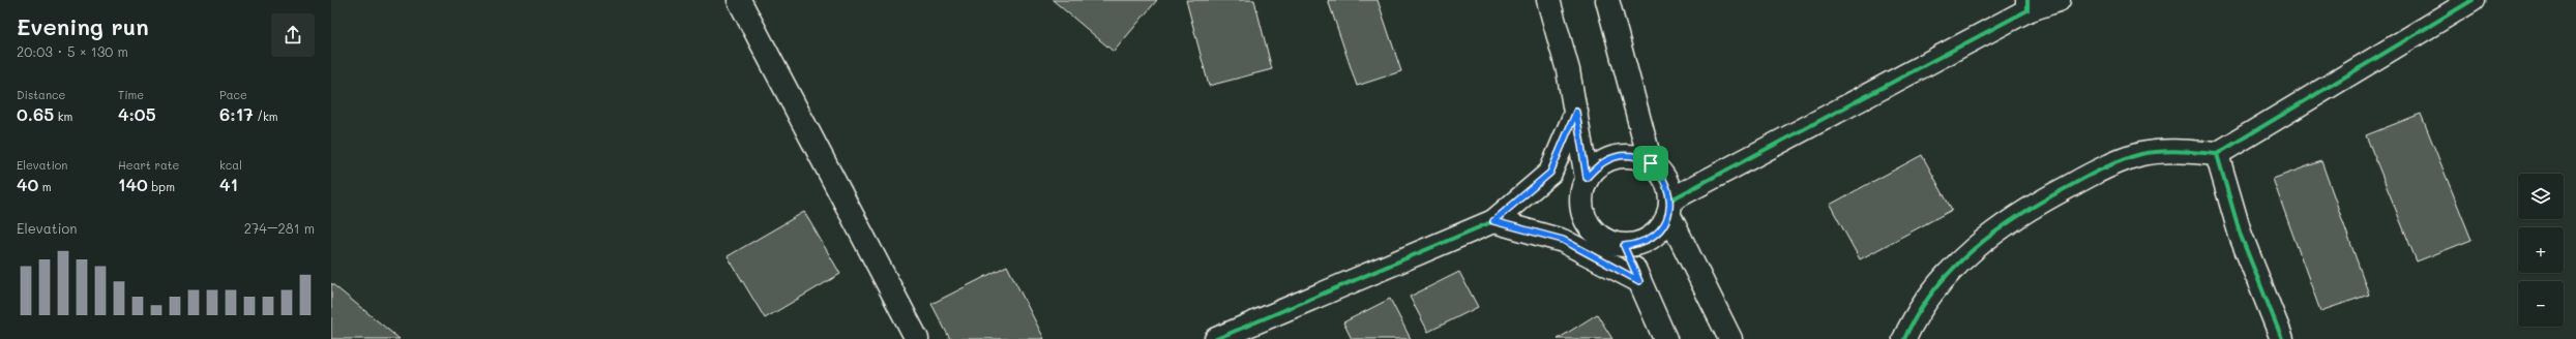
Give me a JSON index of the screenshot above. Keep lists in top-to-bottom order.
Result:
{
  "page": {
    "heading": ["Evening run", "20:03 · 5 × 130 m"],
    "stats": [
      ["Distance", "0.65 km"],
      ["Time", "4:05"],
      ["Pace", "6:17 /km"],
      ["Elevation", "40 m"],
      ["Heart rate", "140 bpm"],
      ["kcal", "41"]
    ],
    "map_buttons": ["+", "−"],
    "chart": ["Elevation", "274–281 m"]
  }
}
